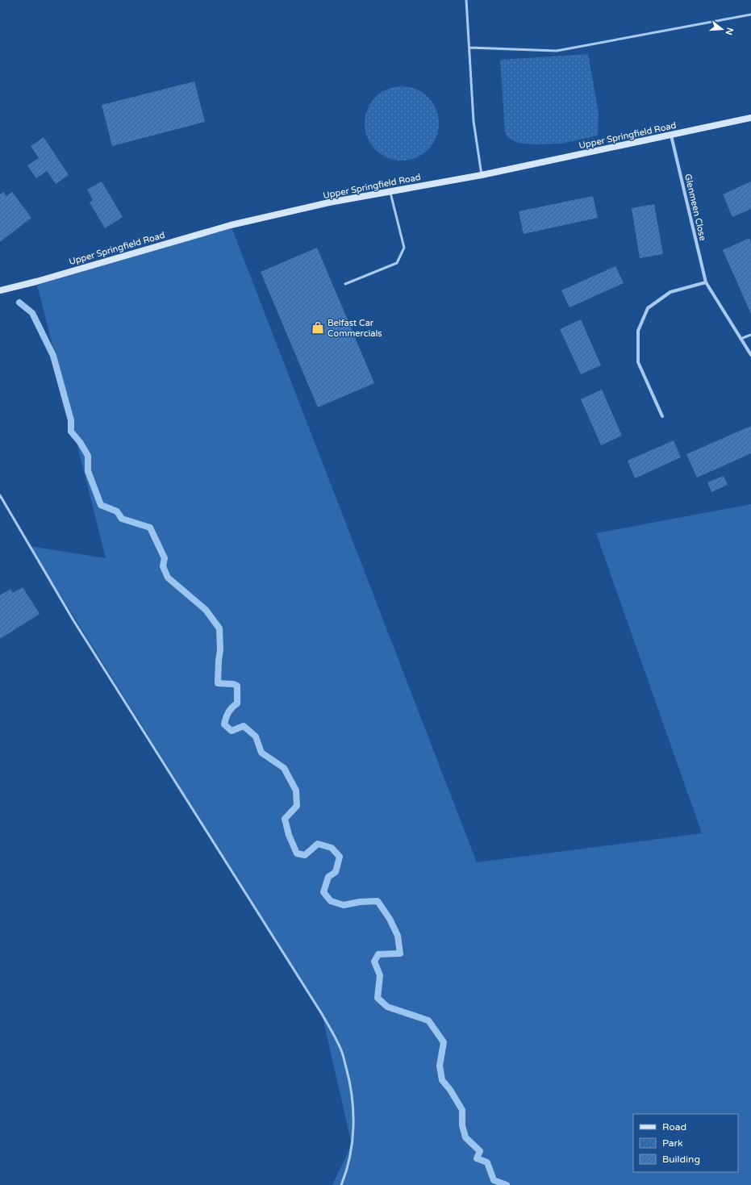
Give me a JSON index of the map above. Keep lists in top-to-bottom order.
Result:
{
  "streets": {
    "main road": ["Upper Springfield Road"],
    "street": ["Glenmeen Close"]
  },
  "crossings": [
    ["Upper Springfield Road", "Glenmeen Close"]
  ],
  "places": {
    "shop": ["Belfast Car Commercials"]
  },
  "legend": ["Road", "Park", "Building"],
  "north": "right"
}
